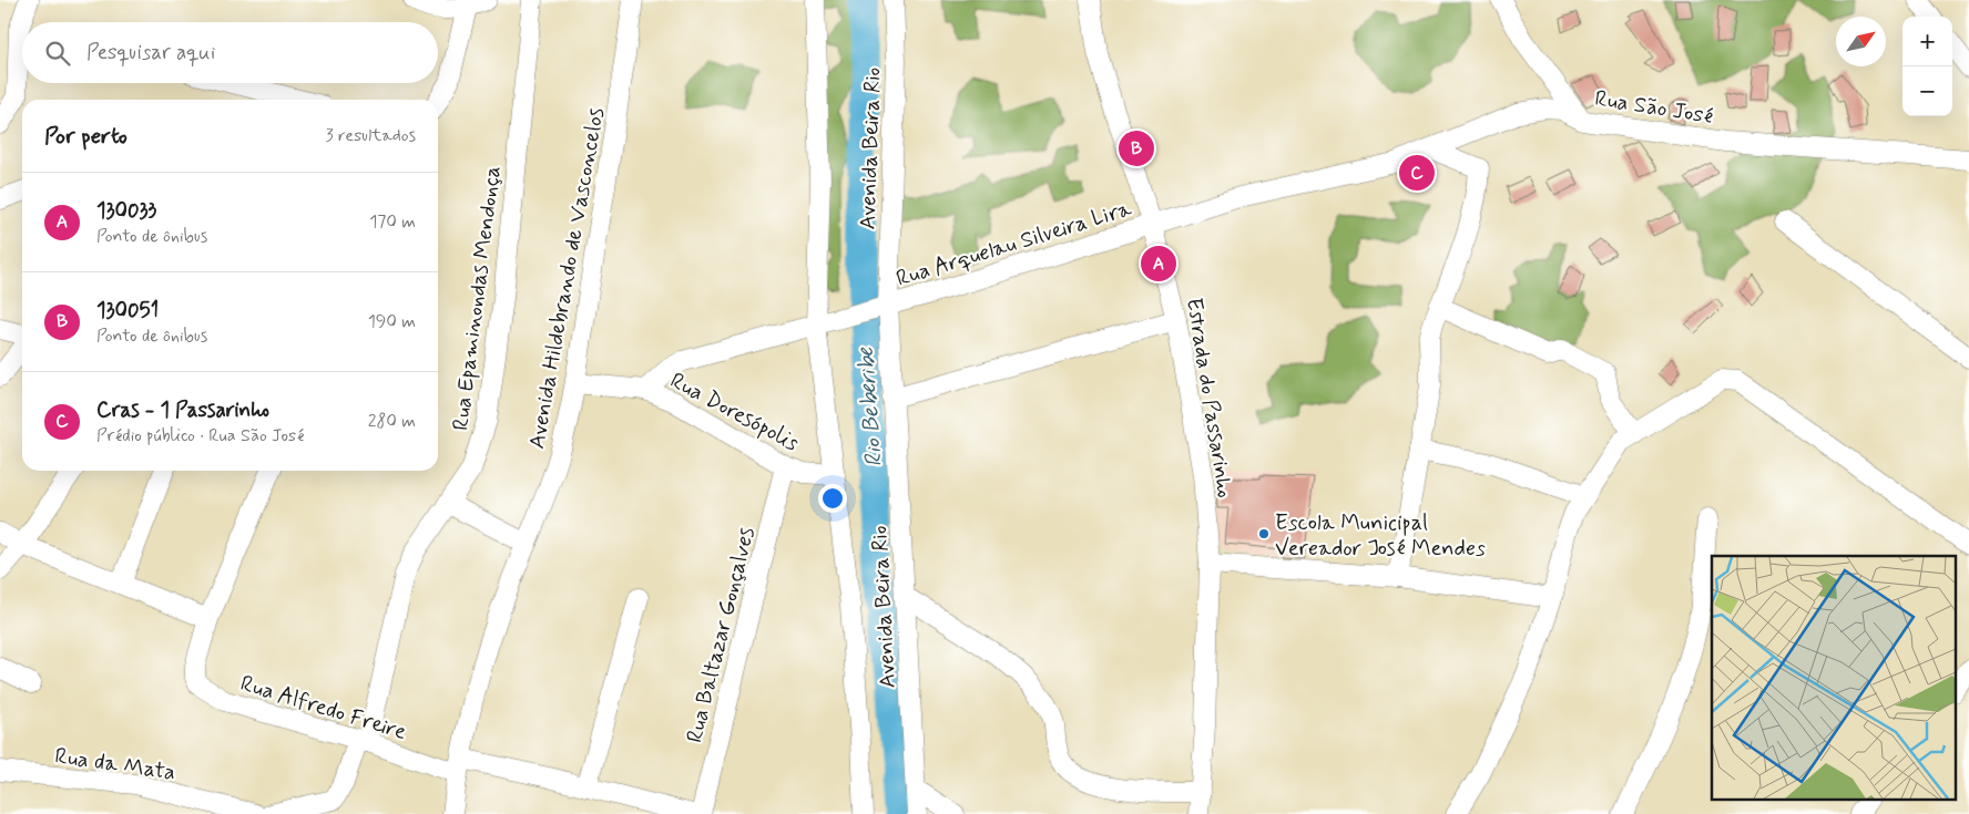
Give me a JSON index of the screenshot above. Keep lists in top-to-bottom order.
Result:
{
  "streets": {
    "street": [
      "Rua São José",
      "Avenida Beira Rio",
      "Rua Arquelau Silveira Lira",
      "Avenida Hildebrando de Vasconcelos",
      "Rua Epaminondas Mendonça",
      "Estrada do Passarinho",
      "Rua Doresópolis",
      "Rua Baltazar Gonçalves",
      "Rua Alfredo Freire",
      "Rua da Mata"
    ]
  },
  "crossings": [
    ["Rua São José", "Rua Arquelau Silveira Lira"],
    ["Rua São José", "Estrada do Passarinho"],
    ["Avenida Beira Rio", "Rua Arquelau Silveira Lira"],
    ["Rua Arquelau Silveira Lira", "Estrada do Passarinho"],
    ["Rua Arquelau Silveira Lira", "Rua Doresópolis"],
    ["Avenida Hildebrando de Vasconcelos", "Rua Alfredo Freire"],
    ["Rua Epaminondas Mendonça", "Rua Alfredo Freire"],
    ["Rua Doresópolis", "Rua Baltazar Gonçalves"]
  ],
  "water": ["Rio Beberibe"],
  "places": ["Escola Municipal Vereador José Mendes"],
  "north": "top right",
  "page": {
    "map_buttons": ["+", "−"],
    "search": "Pesquisar aqui",
    "heading": ["Por perto", "3 resultados"],
    "pins": ["B", "C", "A"],
    "list": [
      {
        "mark": "A",
        "name": "130033",
        "note": "Ponto de ônibus",
        "value": "170 m"
      },
      {
        "mark": "B",
        "name": "130051",
        "note": "Ponto de ônibus",
        "value": "190 m"
      },
      {
        "mark": "C",
        "name": "Cras - 1 Passarinho",
        "note": "Prédio público · Rua São José",
        "value": "280 m"
      }
    ]
  }
}
